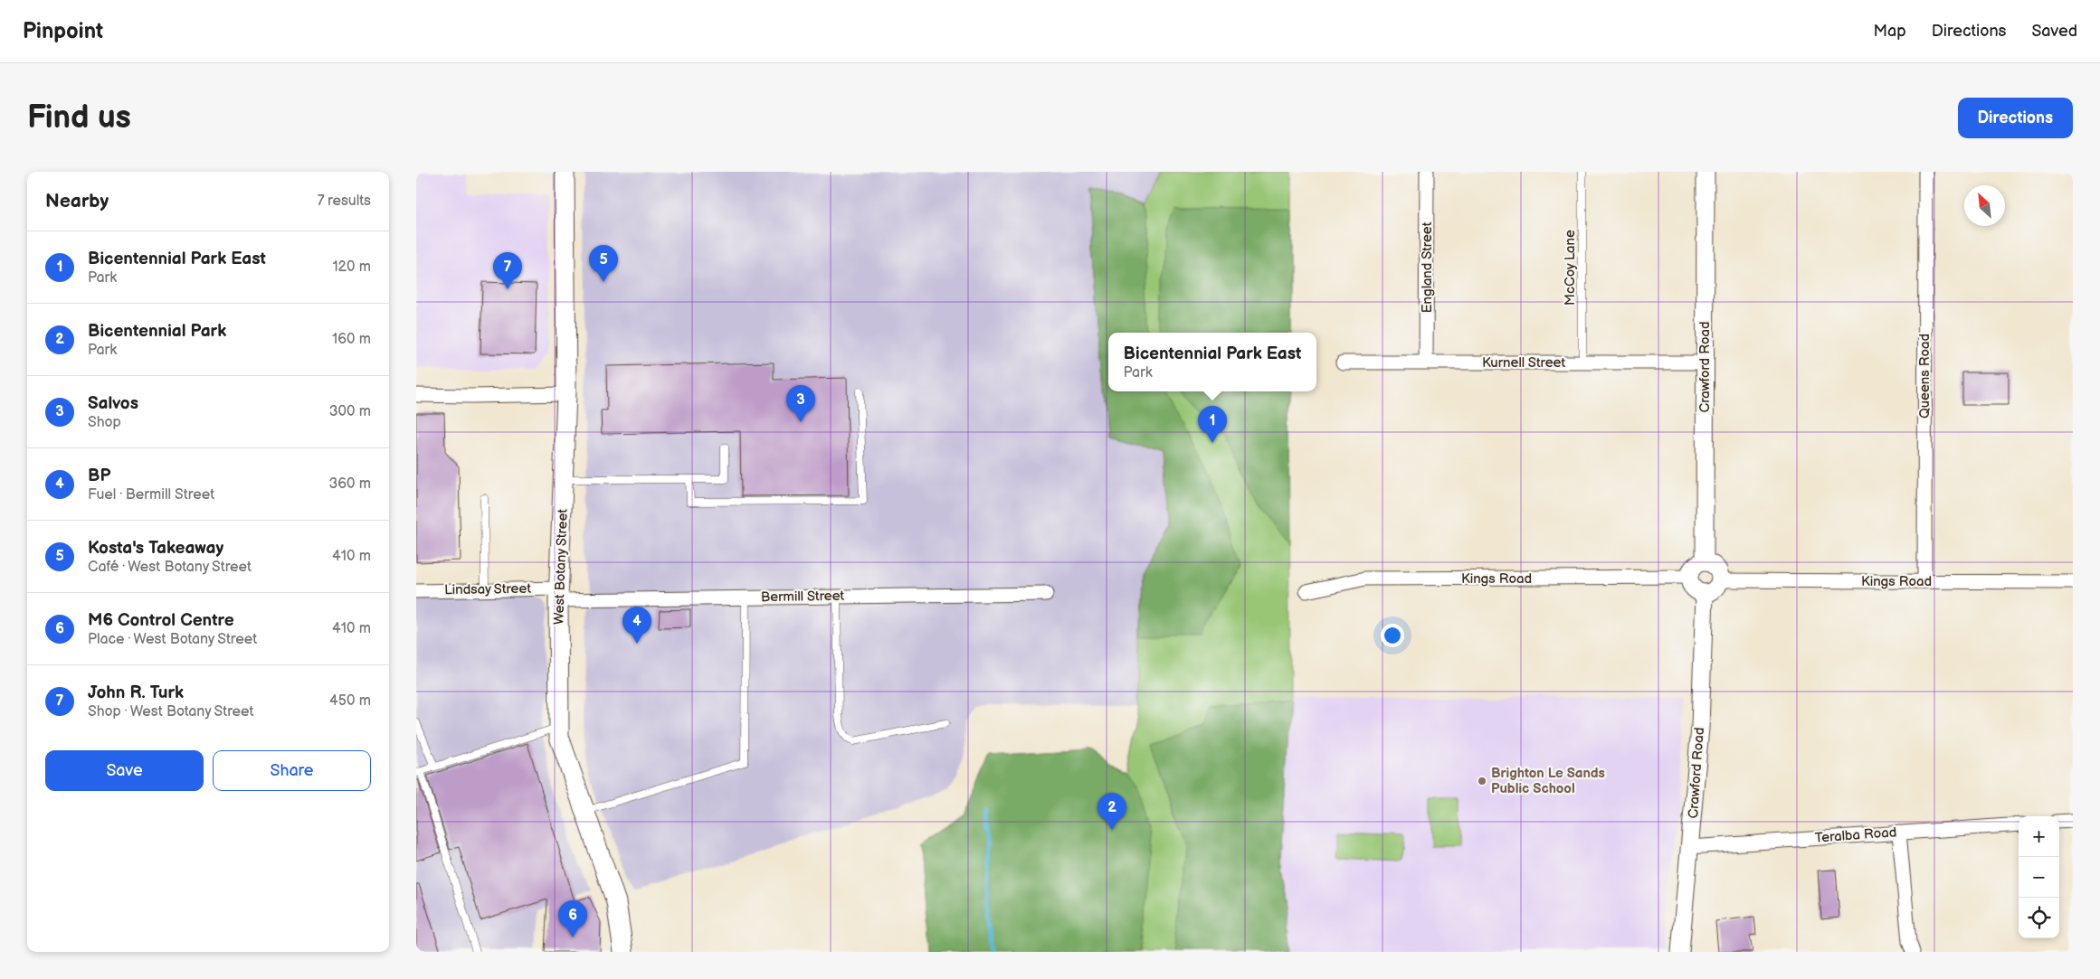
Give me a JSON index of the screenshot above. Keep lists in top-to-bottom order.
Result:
{
  "streets": {
    "main road": ["West Botany Street"],
    "street": [
      "England Street",
      "Kurnell Street",
      "Crawford Road",
      "Queens Road",
      "Kings Road",
      "Lindsay Street",
      "Bermill Street",
      "Teralba Road"
    ],
    "lane": ["McCoy Lane"]
  },
  "crossings": [
    ["England Street", "Kurnell Street"],
    ["McCoy Lane", "Kurnell Street"],
    ["Kurnell Street", "Crawford Road"],
    ["Crawford Road", "Kings Road"],
    ["Crawford Road", "Teralba Road"],
    ["Queens Road", "Kings Road"],
    ["West Botany Street", "Lindsay Street"],
    ["West Botany Street", "Bermill Street"],
    ["Lindsay Street", "Bermill Street"]
  ],
  "places": ["Brighton Le Sands Public School"],
  "north": "top left",
  "page": {
    "header": "Pinpoint",
    "nav": ["Map", "Directions", "Saved"],
    "buttons": [
      "Directions",
      ["Save", "Share"]
    ],
    "title": "Find us",
    "heading": ["Nearby", "7 results"],
    "list": [
      {
        "mark": "1",
        "name": "Bicentennial Park East",
        "note": "Park",
        "value": "120 m"
      },
      {
        "mark": "2",
        "name": "Bicentennial Park",
        "note": "Park",
        "value": "160 m"
      },
      {
        "mark": "3",
        "name": "Salvos",
        "note": "Shop",
        "value": "300 m"
      },
      {
        "mark": "4",
        "name": "BP",
        "note": "Fuel · Bermill Street",
        "value": "360 m"
      },
      {
        "mark": "5",
        "name": "Kosta's Takeaway",
        "note": "Café · West Botany Street",
        "value": "410 m"
      },
      {
        "mark": "6",
        "name": "M6 Control Centre",
        "note": "Place · West Botany Street",
        "value": "410 m"
      },
      {
        "mark": "7",
        "name": "John R. Turk",
        "note": "Shop · West Botany Street",
        "value": "450 m"
      }
    ],
    "pins": [
      "5",
      "7",
      "3",
      "1",
      "4",
      "2",
      "6"
    ],
    "popup": ["Bicentennial Park East", "Park"],
    "map_buttons": ["+", "−"]
  }
}
